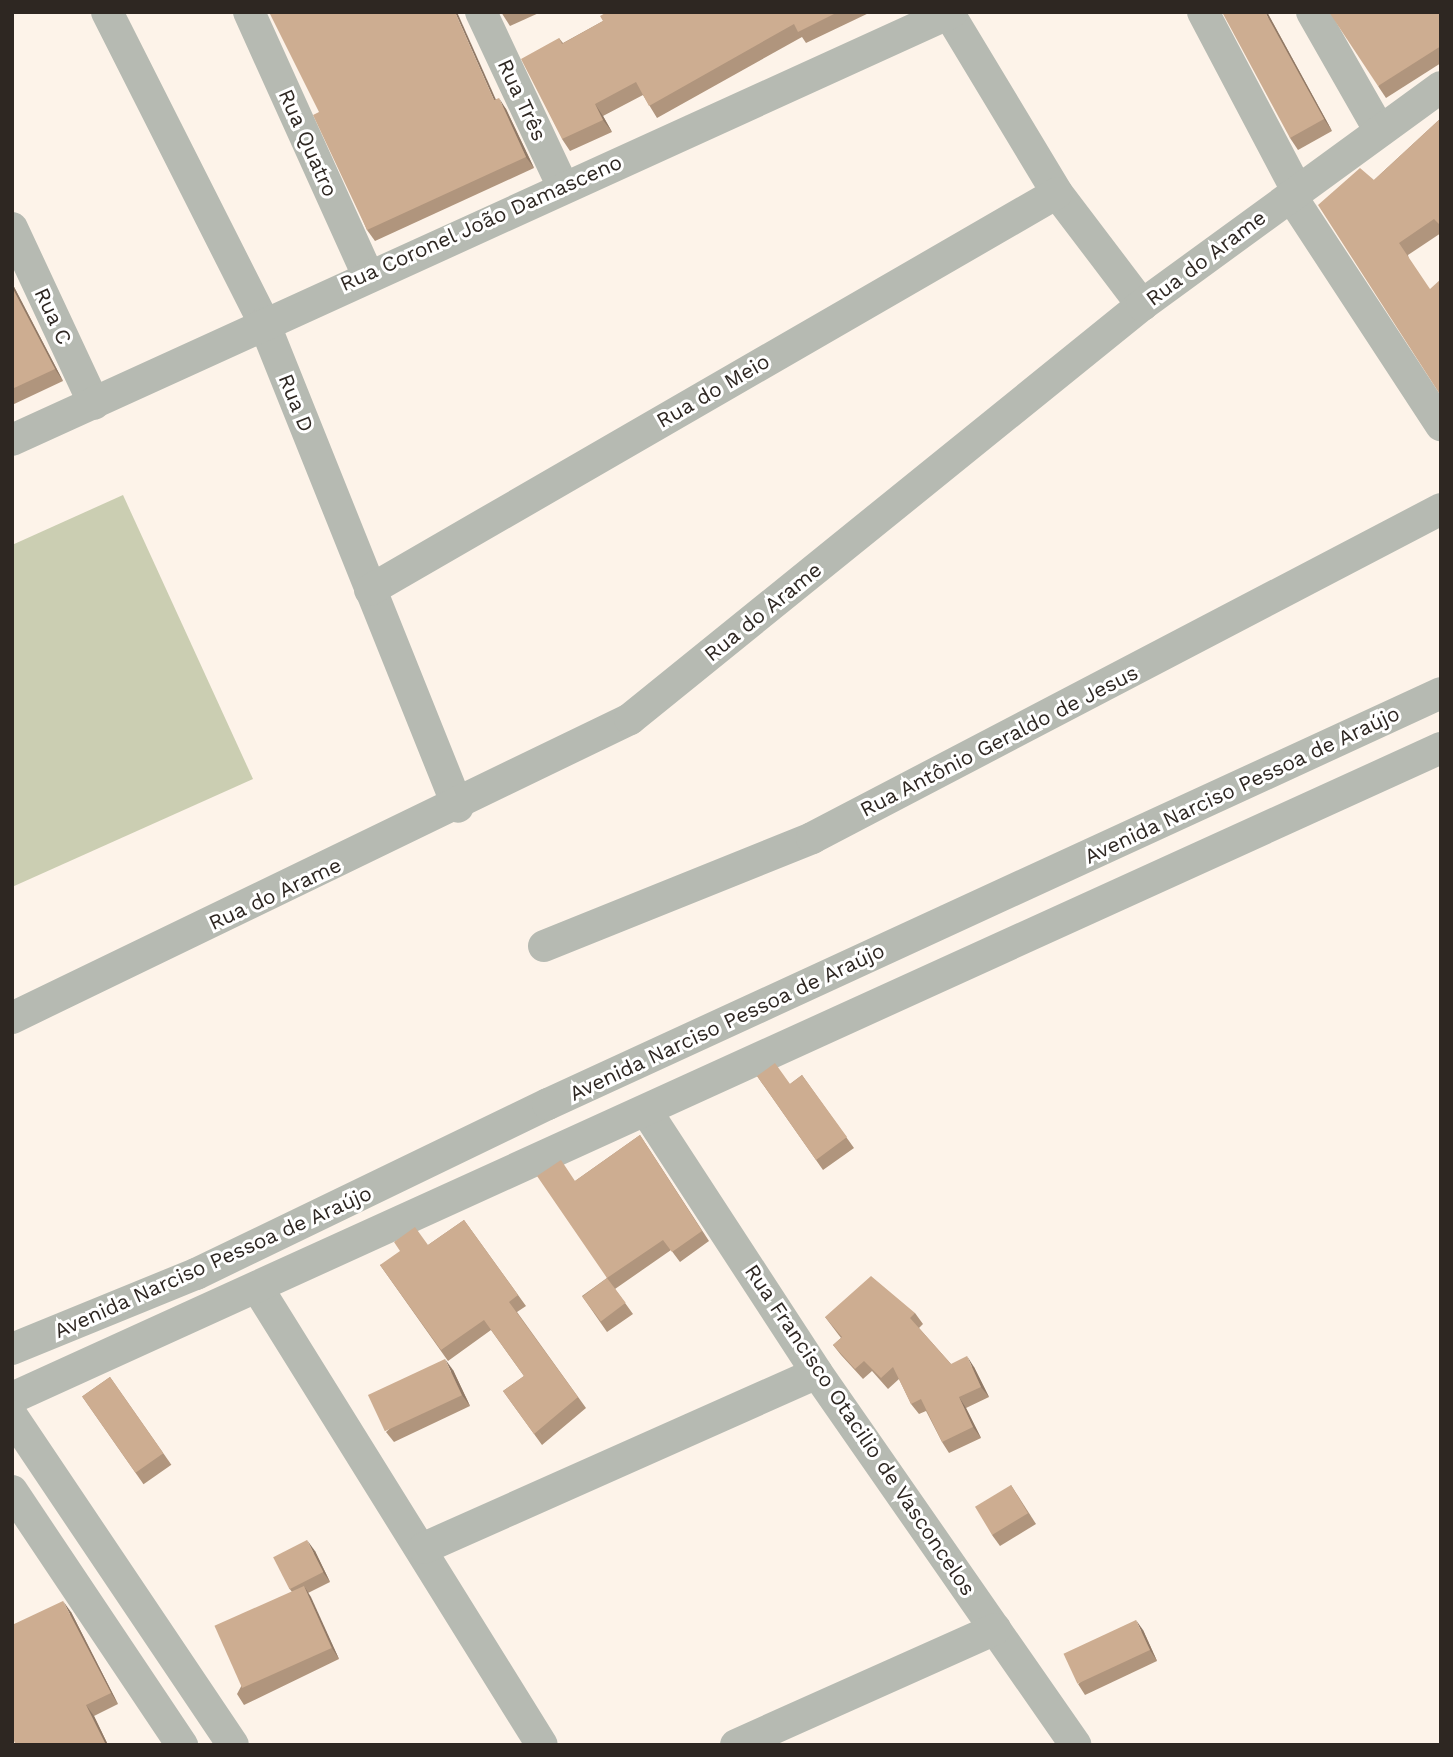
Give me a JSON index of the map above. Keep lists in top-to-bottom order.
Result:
{
  "streets": {
    "street": [
      "Rua Três",
      "Rua Quatro",
      "Rua Coronel João Damasceno",
      "Rua do Arame",
      "Rua C",
      "Rua do Meio",
      "Rua D",
      "Rua Antônio Geraldo de Jesus",
      "Avenida Narciso Pessoa de Araújo",
      "Rua Francisco Otacilio de Vasconcelos"
    ]
  },
  "crossings": [
    ["Rua Três", "Rua Coronel João Damasceno"],
    ["Rua Quatro", "Rua Coronel João Damasceno"],
    ["Rua Coronel João Damasceno", "Rua C"],
    ["Rua Coronel João Damasceno", "Rua D"],
    ["Rua do Arame", "Rua D"],
    ["Rua do Meio", "Rua D"],
    ["Avenida Narciso Pessoa de Araújo", "Rua Francisco Otacilio de Vasconcelos"]
  ]
}
